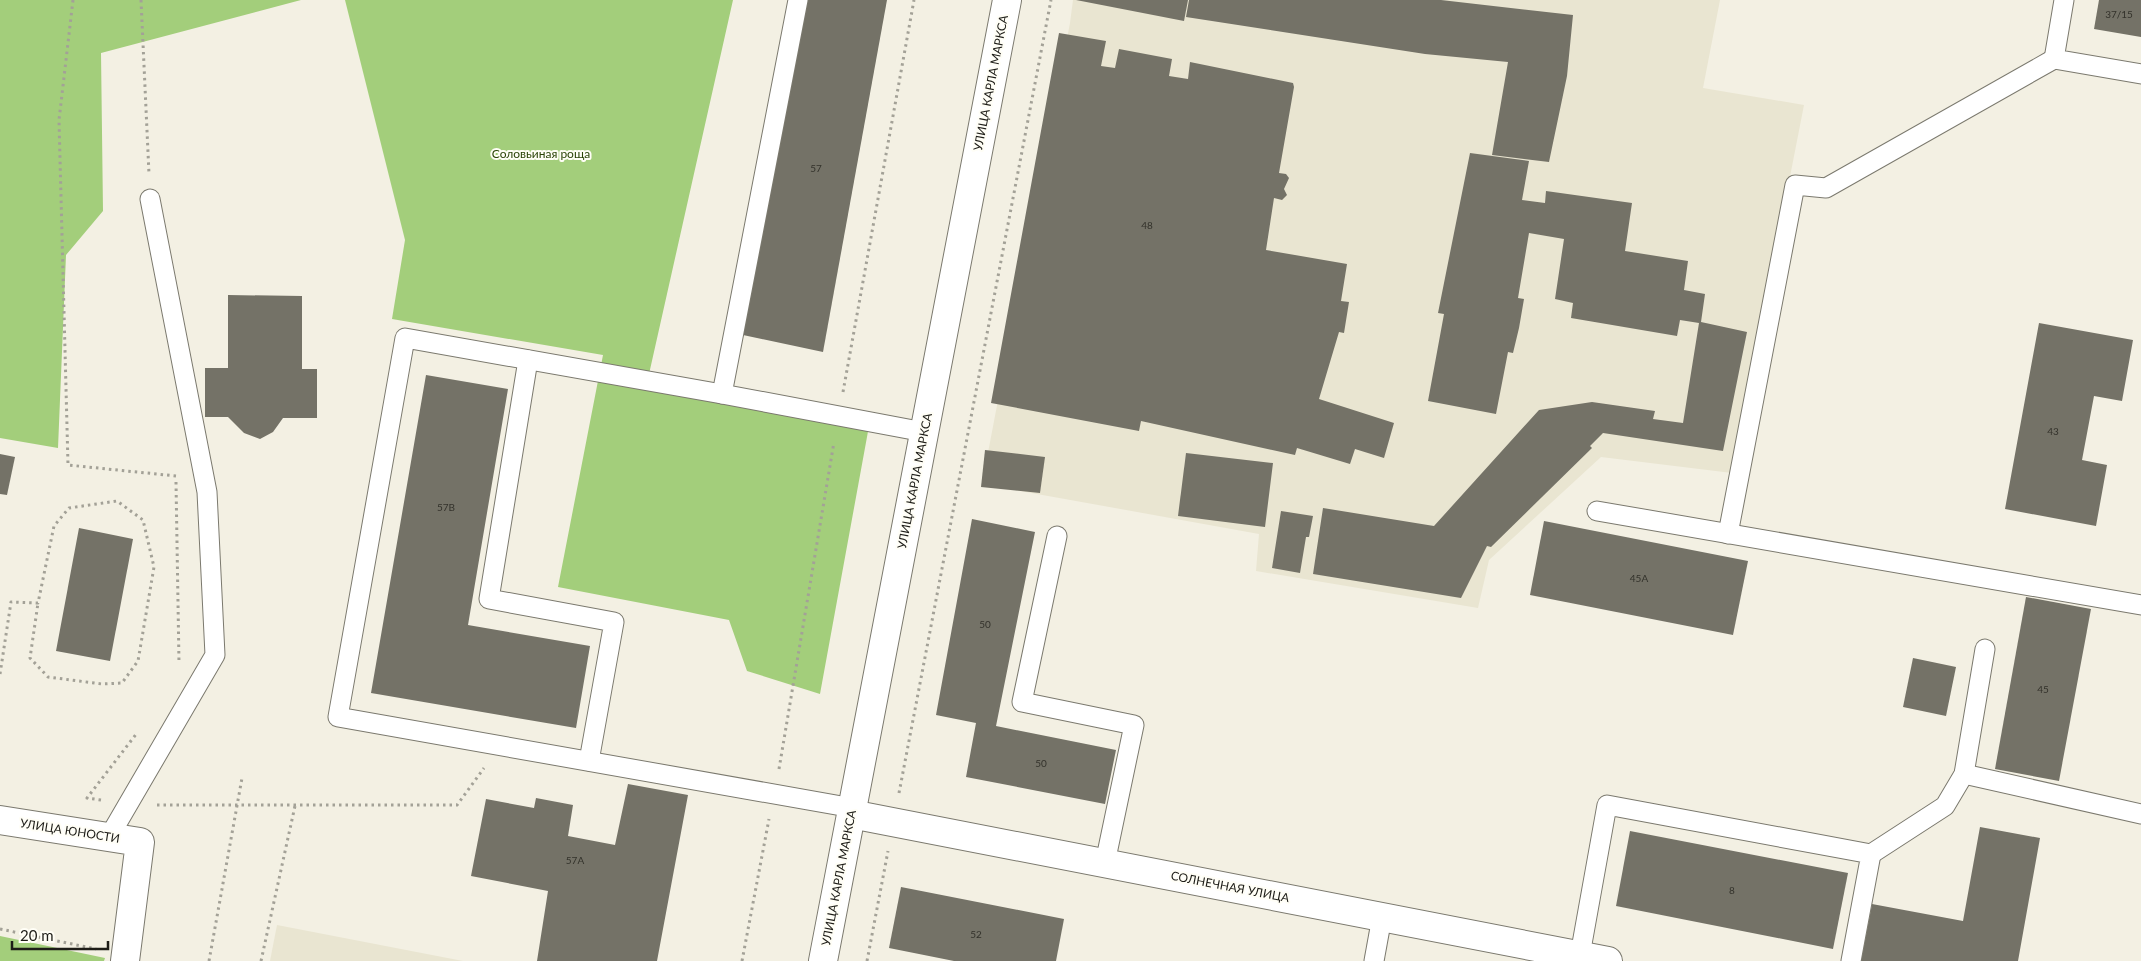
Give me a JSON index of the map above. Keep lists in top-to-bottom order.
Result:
{
  "streets": {
    "street": ["УЛИЦА КАРЛА МАРКСА", "УЛИЦА ЮНОСТИ", "СОЛНЕЧНАЯ УЛИЦА"]
  },
  "crossings": [
    ["УЛИЦА КАРЛА МАРКСА", "СОЛНЕЧНАЯ УЛИЦА"]
  ],
  "parks": ["Соловьиная роща"],
  "house_numbers": [
    "37/15",
    "57",
    "48",
    "43",
    "57В",
    "45А",
    "50",
    "45",
    "50",
    "57А",
    "8",
    "52"
  ],
  "scale_bar": "20 m"
}
